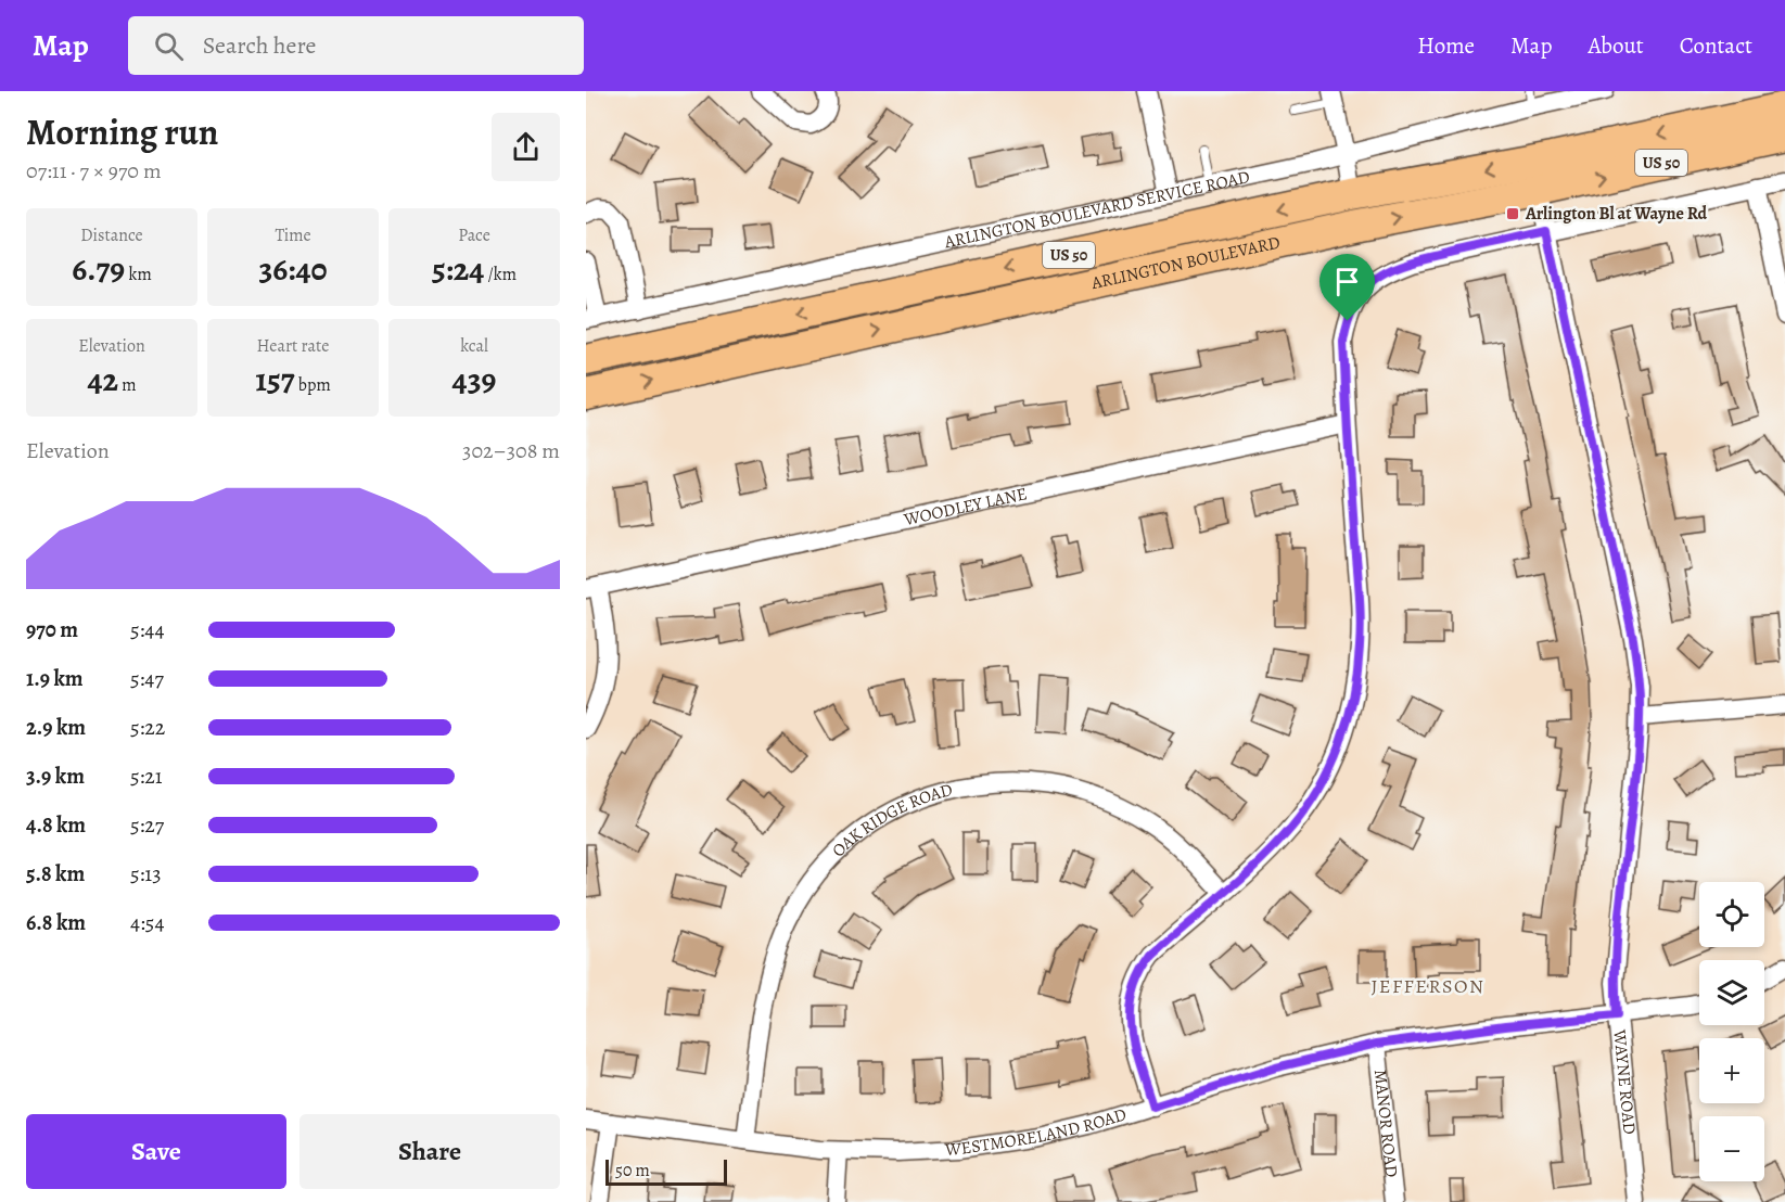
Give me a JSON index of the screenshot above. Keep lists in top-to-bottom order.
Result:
{
  "streets": {
    "highway": ["US 50", "ARLINGTON BOULEVARD"],
    "street": [
      "ARLINGTON BOULEVARD SERVICE ROAD",
      "WOODLEY LANE",
      "OAK RIDGE ROAD",
      "WAYNE ROAD",
      "MANOR ROAD",
      "WESTMORELAND ROAD"
    ]
  },
  "crossings": [
    ["ARLINGTON BOULEVARD", "WAYNE ROAD"],
    ["OAK RIDGE ROAD", "WESTMORELAND ROAD"],
    ["WAYNE ROAD", "WESTMORELAND ROAD"],
    ["MANOR ROAD", "WESTMORELAND ROAD"]
  ],
  "districts": ["JEFFERSON"],
  "places": {
    "transit": ["Arlington Bl at Wayne Rd"]
  },
  "scale_bar": "50 m",
  "page": {
    "header": "Map",
    "search": "Search here",
    "nav": [
      "Home",
      "Map",
      "About",
      "Contact"
    ],
    "heading": ["Morning run", "07:11 · 7 × 970 m"],
    "stats": [
      ["Distance", "6.79 km"],
      ["Time", "36:40"],
      ["Pace", "5:24 /km"],
      ["Elevation", "42 m"],
      ["Heart rate", "157 bpm"],
      ["kcal", "439"]
    ],
    "chart": ["Elevation", "302–308 m"],
    "list": [
      {
        "name": "970 m",
        "note": "5:44"
      },
      {
        "name": "1.9 km",
        "note": "5:47"
      },
      {
        "name": "2.9 km",
        "note": "5:22"
      },
      {
        "name": "3.9 km",
        "note": "5:21"
      },
      {
        "name": "4.8 km",
        "note": "5:27"
      },
      {
        "name": "5.8 km",
        "note": "5:13"
      },
      {
        "name": "6.8 km",
        "note": "4:54"
      }
    ],
    "map_buttons": ["+", "−"],
    "buttons": ["Save", "Share"],
    "scale": "50 m"
  }
}
